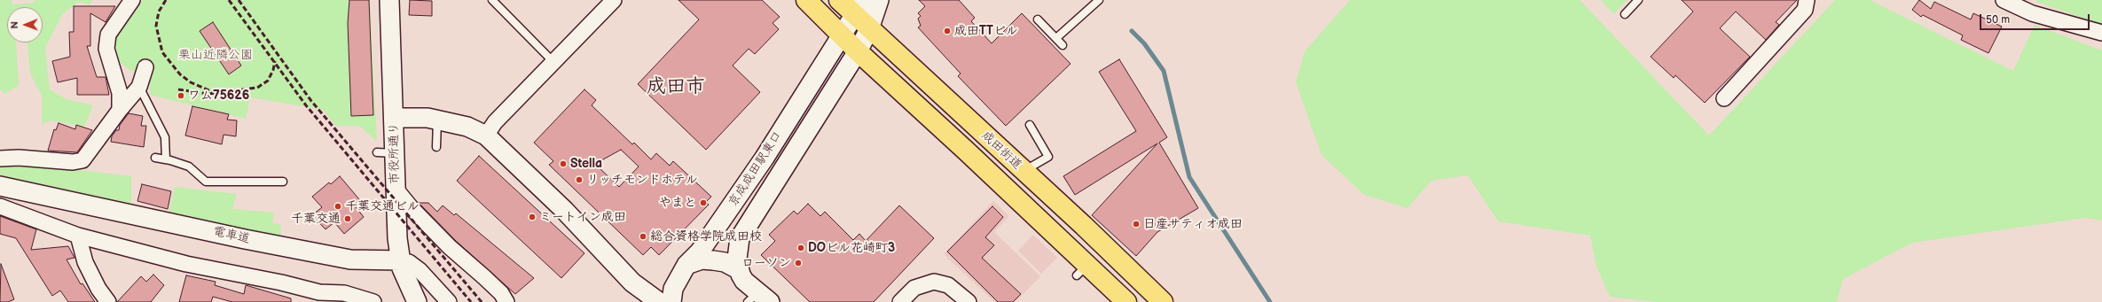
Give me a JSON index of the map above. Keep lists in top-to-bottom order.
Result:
{
  "streets": {
    "highway": ["成田街道"],
    "street": ["市役所通り", "京成成田駅東口", "電車道"]
  },
  "crossings": [
    ["成田街道", "京成成田駅東口"],
    ["市役所通り", "電車道"]
  ],
  "districts": ["成田市"],
  "parks": ["栗山近隣公園"],
  "places": [
    "成田TTビル",
    "ワム75626",
    "Stella",
    "リッチモンドホテル",
    "やまと",
    "千葉交通ビル",
    "ミートイン成田",
    "千葉交通",
    "日産サティオ成田",
    "総合資格学院成田校",
    "DOビル花崎町3",
    "ローソン"
  ],
  "scale_bar": "50 m",
  "north": "left"
}
